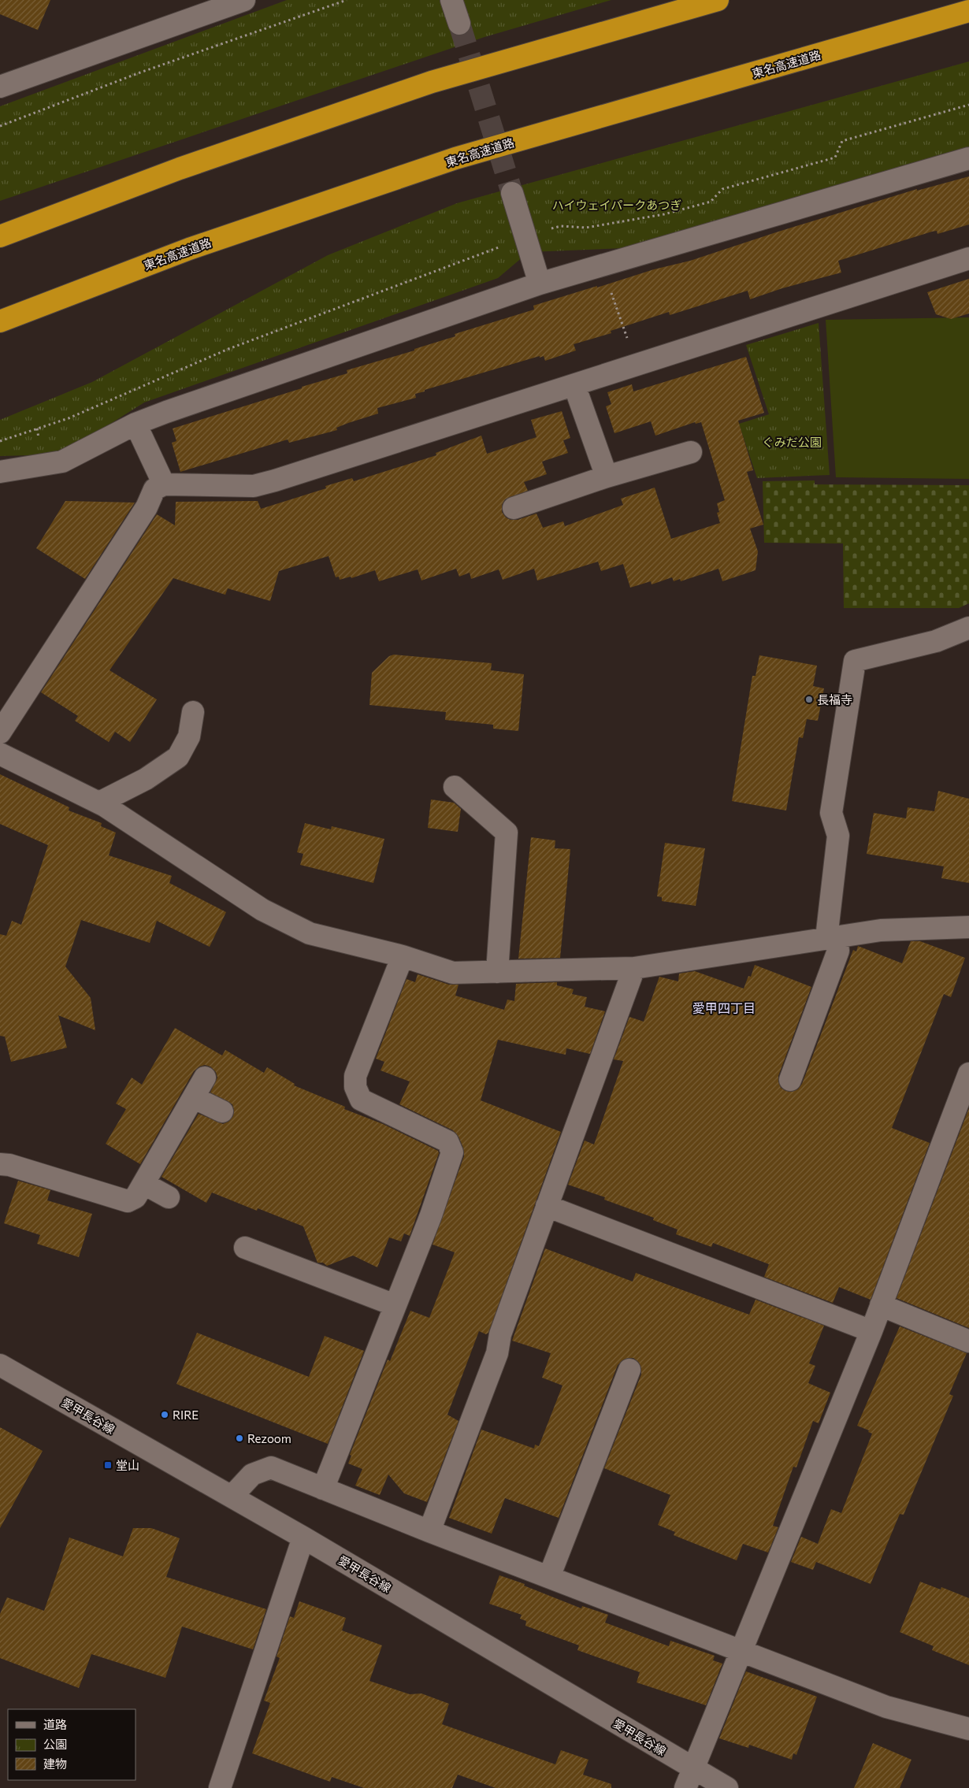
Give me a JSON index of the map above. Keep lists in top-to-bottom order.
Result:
{
  "streets": {
    "highway": ["東名高速道路"],
    "street": ["愛甲長谷線"]
  },
  "districts": ["愛甲四丁目"],
  "parks": ["ハイウェイパークあつぎ", "ぐみだ公園"],
  "places": {
    "other": ["長福寺", "RIRE", "Rezoom"],
    "transit": ["堂山"]
  },
  "legend": ["道路", "公園", "建物"]
}
